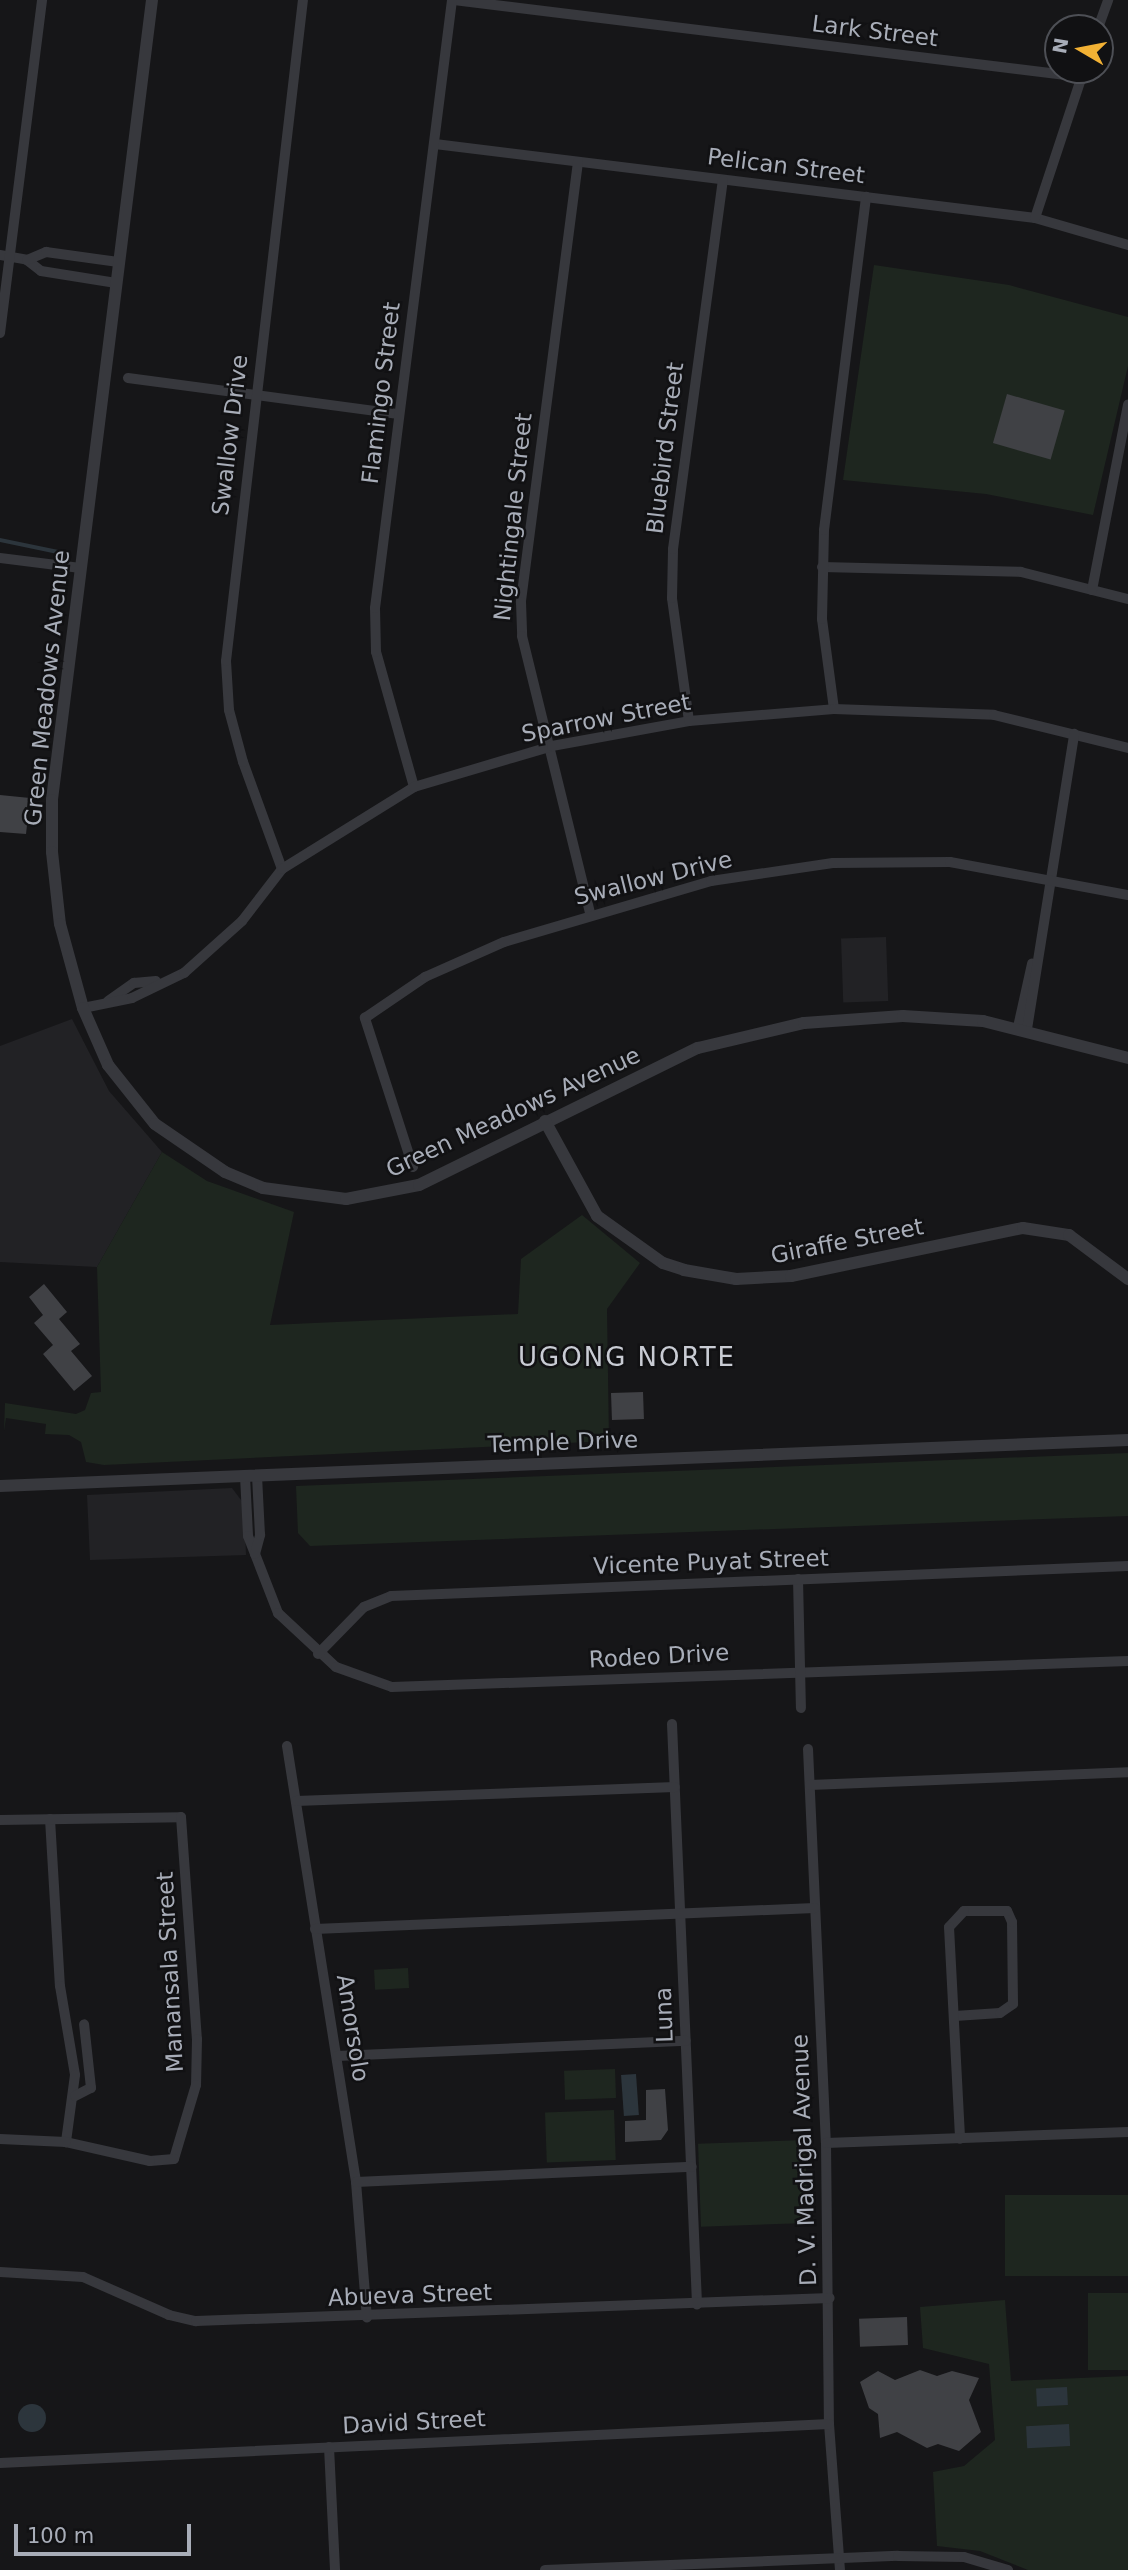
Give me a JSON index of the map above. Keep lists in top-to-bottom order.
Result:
{
  "streets": {
    "street": [
      "Lark Street",
      "Pelican Street",
      "Flamingo Street",
      "Swallow Drive",
      "Bluebird Street",
      "Nightingale Street",
      "Green Meadows Avenue",
      "Sparrow Street",
      "Giraffe Street",
      "Temple Drive",
      "Vicente Puyat Street",
      "Rodeo Drive",
      "Manansala Street",
      "Luna",
      "Amorsolo",
      "D. V. Madrigal Avenue",
      "Abueva Street",
      "David Street"
    ]
  },
  "crossings": [
    ["Lark Street", "Flamingo Street"],
    ["Pelican Street", "Flamingo Street"],
    ["Pelican Street", "Bluebird Street"],
    ["Pelican Street", "Nightingale Street"],
    ["Flamingo Street", "Sparrow Street"],
    ["Swallow Drive", "Nightingale Street"],
    ["Swallow Drive", "Sparrow Street"],
    ["Bluebird Street", "Sparrow Street"],
    ["Nightingale Street", "Sparrow Street"],
    ["Green Meadows Avenue", "Sparrow Street"],
    ["Green Meadows Avenue", "Giraffe Street"],
    ["Temple Drive", "Rodeo Drive"],
    ["Vicente Puyat Street", "Rodeo Drive"],
    ["Luna", "Abueva Street"],
    ["Amorsolo", "Abueva Street"],
    ["D. V. Madrigal Avenue", "Abueva Street"],
    ["D. V. Madrigal Avenue", "David Street"]
  ],
  "districts": ["UGONG NORTE"],
  "scale_bar": "100 m",
  "north": "left"
}
